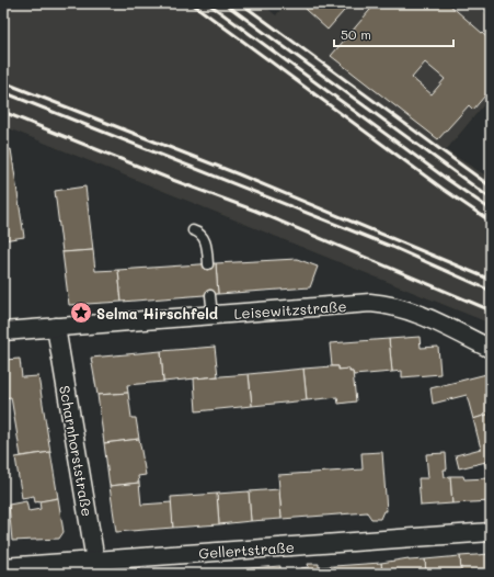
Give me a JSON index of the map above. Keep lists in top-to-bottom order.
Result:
{
  "streets": {
    "street": ["Leisewitzstraße", "Scharnhorststraße", "Gellertstraße"]
  },
  "crossings": [
    ["Leisewitzstraße", "Scharnhorststraße"],
    ["Scharnhorststraße", "Gellertstraße"]
  ],
  "places": {
    "place": ["Selma Hirschfeld"]
  },
  "scale_bar": "50 m"
}
